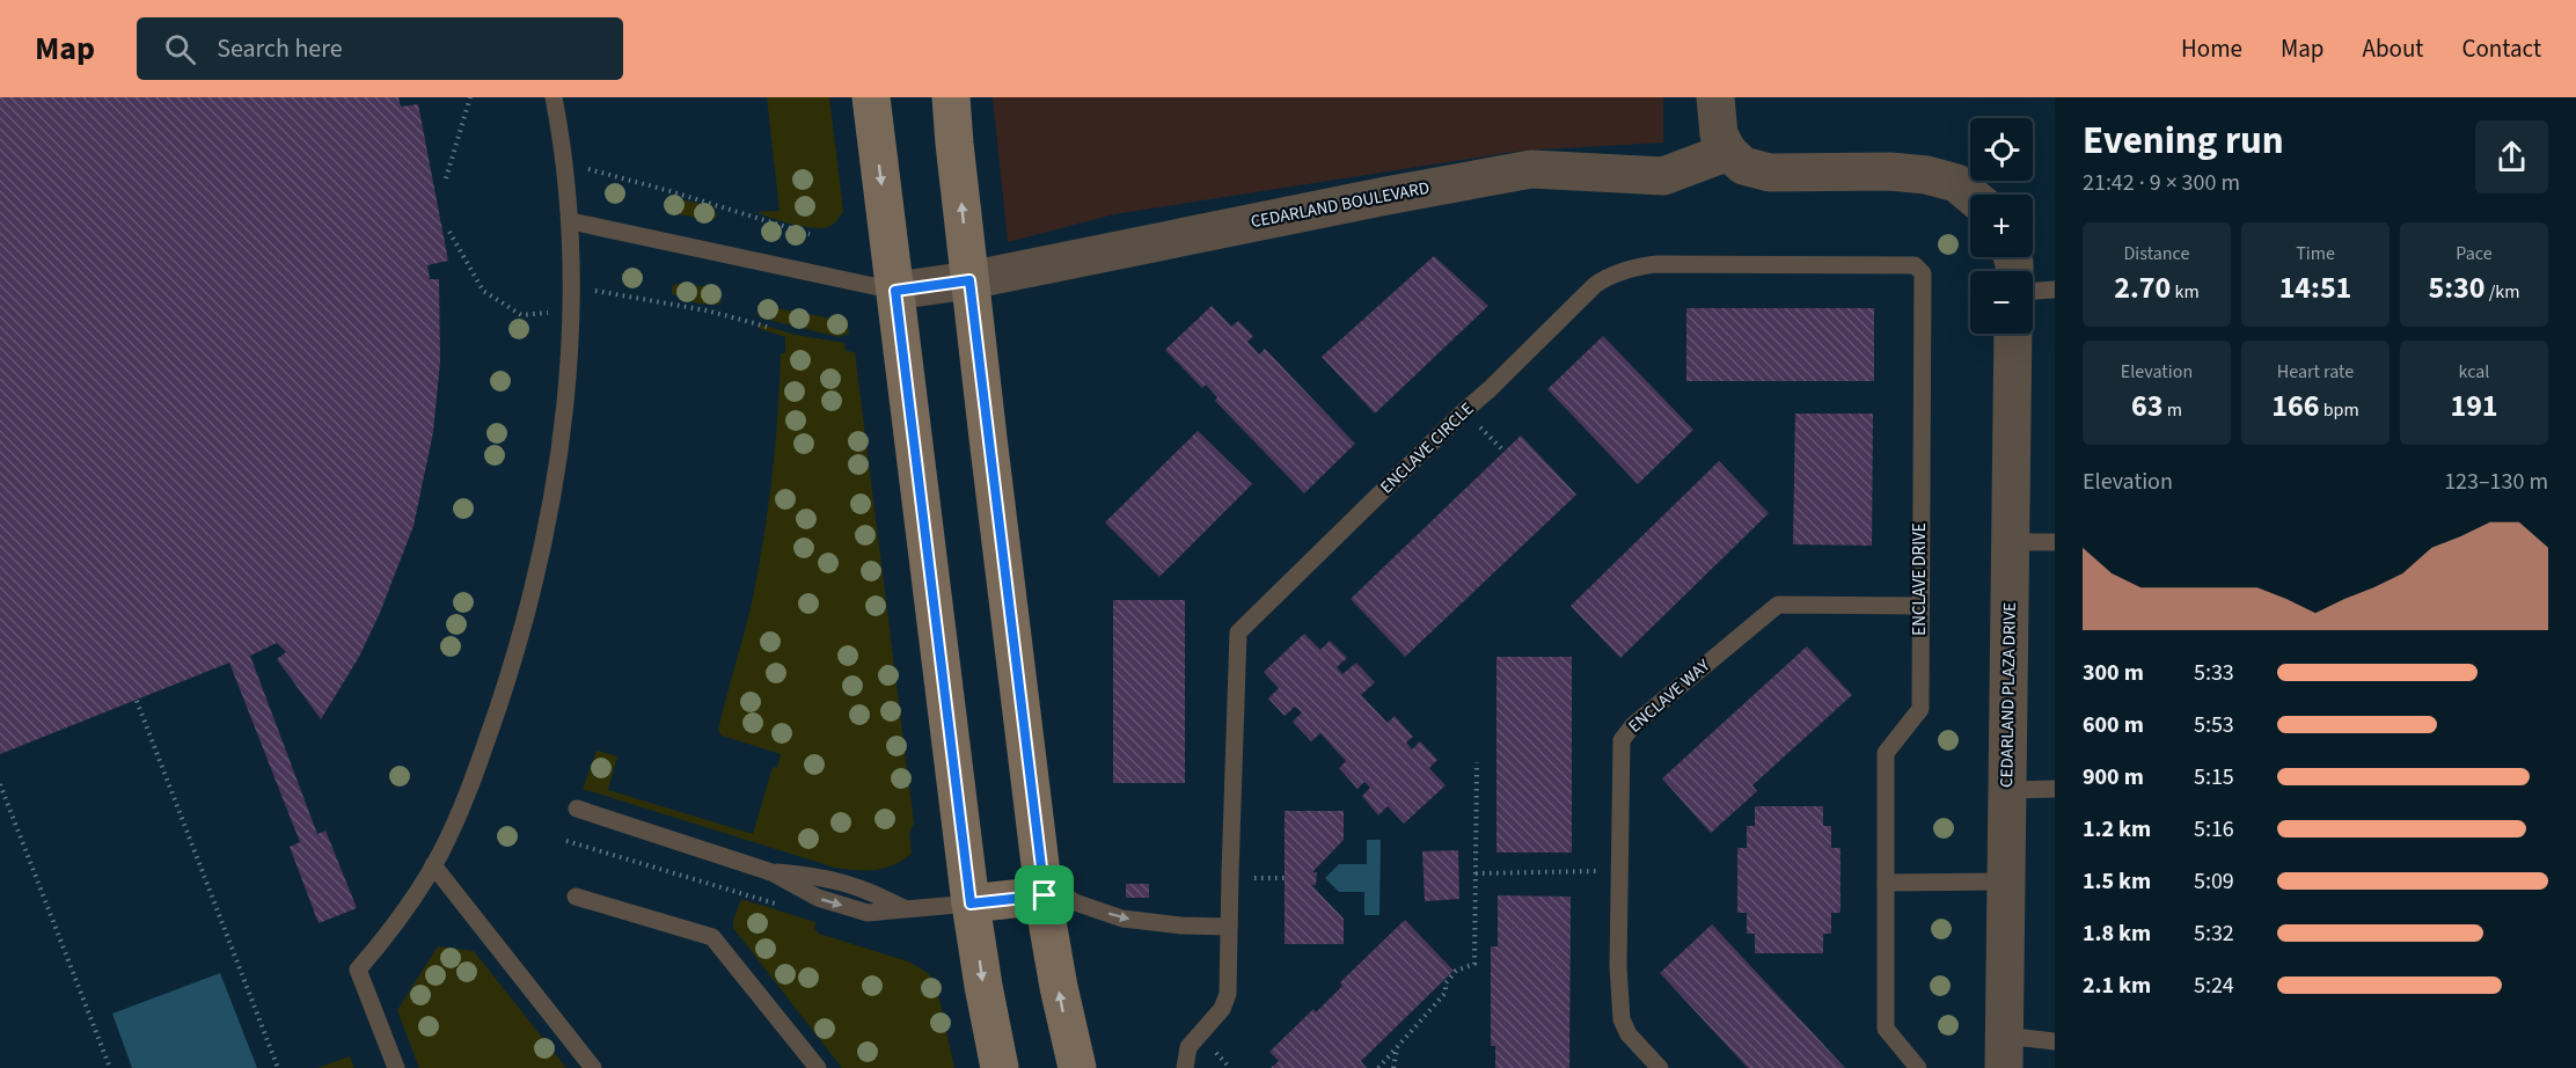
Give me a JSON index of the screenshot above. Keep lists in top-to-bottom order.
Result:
{
  "streets": {
    "street": ["CEDARLAND BOULEVARD", "CEDARLAND PLAZA DRIVE"],
    "lane": ["ENCLAVE CIRCLE", "ENCLAVE DRIVE", "ENCLAVE WAY"]
  },
  "crossings": [
    ["ENCLAVE CIRCLE", "ENCLAVE DRIVE"],
    ["ENCLAVE DRIVE", "ENCLAVE WAY"]
  ],
  "page": {
    "header": "Map",
    "search": "Search here",
    "nav": [
      "Home",
      "Map",
      "About",
      "Contact"
    ],
    "heading": ["Evening run", "21:42 · 9 × 300 m"],
    "map_buttons": ["+", "−"],
    "stats": [
      ["Distance", "2.70 km"],
      ["Time", "14:51"],
      ["Pace", "5:30 /km"],
      ["Elevation", "63 m"],
      ["Heart rate", "166 bpm"],
      ["kcal", "191"]
    ],
    "chart": ["Elevation", "123–130 m"],
    "list": [
      {
        "name": "300 m",
        "note": "5:33"
      },
      {
        "name": "600 m",
        "note": "5:53"
      },
      {
        "name": "900 m",
        "note": "5:15"
      },
      {
        "name": "1.2 km",
        "note": "5:16"
      },
      {
        "name": "1.5 km",
        "note": "5:09"
      },
      {
        "name": "1.8 km",
        "note": "5:32"
      },
      {
        "name": "2.1 km",
        "note": "5:24"
      }
    ]
  }
}
